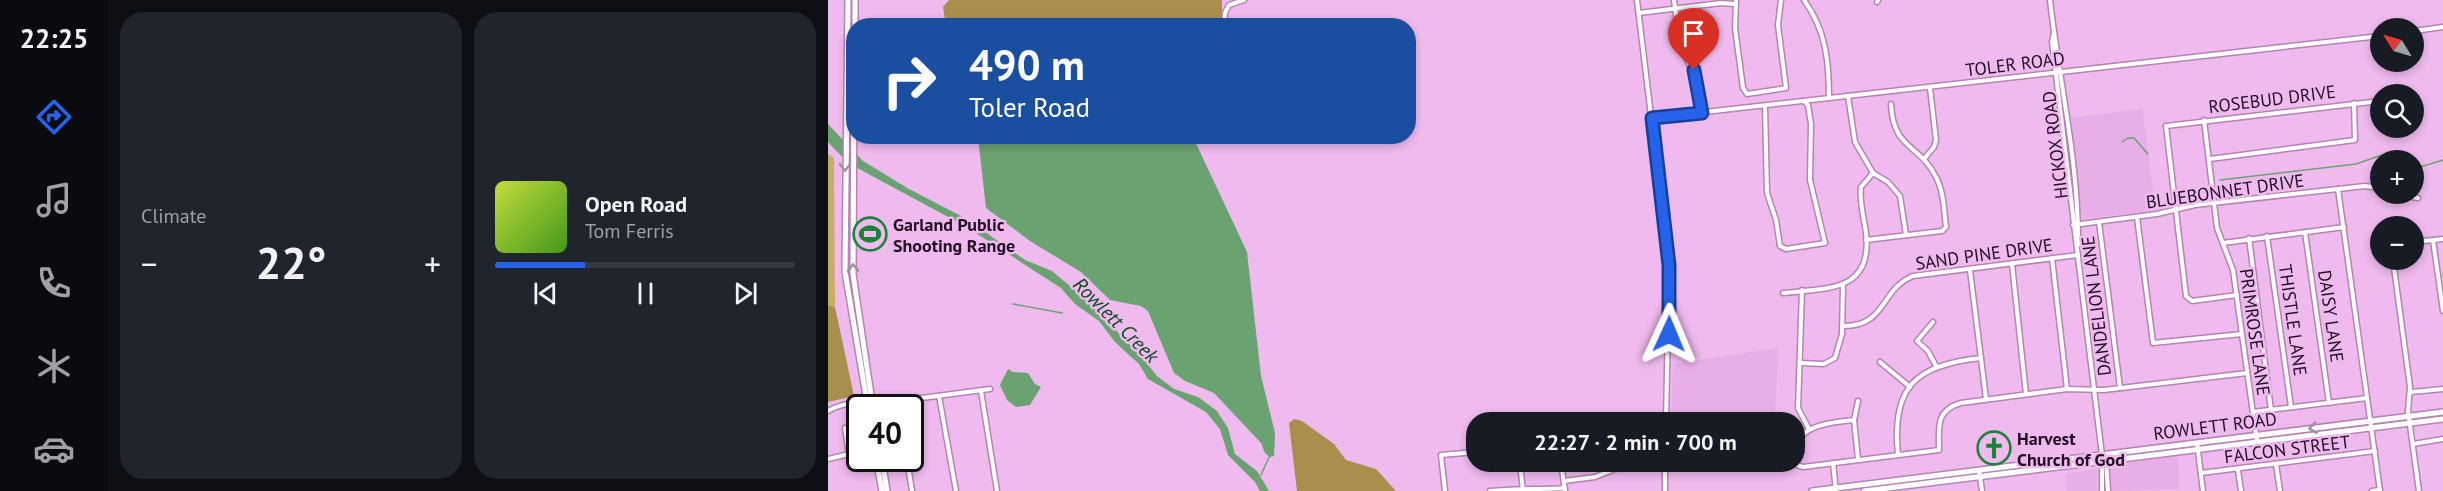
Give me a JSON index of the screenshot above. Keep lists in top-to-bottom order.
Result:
{
  "streets": {
    "main road": ["ROWLETT ROAD"],
    "street": [
      "TOLER ROAD",
      "ROSEBUD DRIVE",
      "HICKOX ROAD",
      "BLUEBONNET DRIVE",
      "SAND PINE DRIVE",
      "DANDELION LANE",
      "DAISY LANE",
      "THISTLE LANE",
      "PRIMROSE LANE",
      "FALCON STREET"
    ]
  },
  "crossings": [
    ["TOLER ROAD", "HICKOX ROAD"],
    ["ROSEBUD DRIVE", "BLUEBONNET DRIVE"],
    ["ROSEBUD DRIVE", "PRIMROSE LANE"],
    ["HICKOX ROAD", "BLUEBONNET DRIVE"],
    ["HICKOX ROAD", "SAND PINE DRIVE"],
    ["HICKOX ROAD", "ROWLETT ROAD"],
    ["BLUEBONNET DRIVE", "DANDELION LANE"],
    ["BLUEBONNET DRIVE", "PRIMROSE LANE"],
    ["PRIMROSE LANE", "ROWLETT ROAD"]
  ],
  "water": ["Rowlett Creek"],
  "places": {
    "sports": ["Garland Public Shooting Range"],
    "church": ["Harvest Church of God"]
  },
  "north": "top left",
  "page": {
    "tabs": "22:25",
    "tile": "Climate",
    "map_buttons": ["+", "−"],
    "turn": ["490 m", "Toler Road"],
    "song": ["Open Road", "Tom Ferris"],
    "heat": ["−", "22°", "+"],
    "limit": "40",
    "trip": "22:27 · 2 min · 700 m"
  }
}
